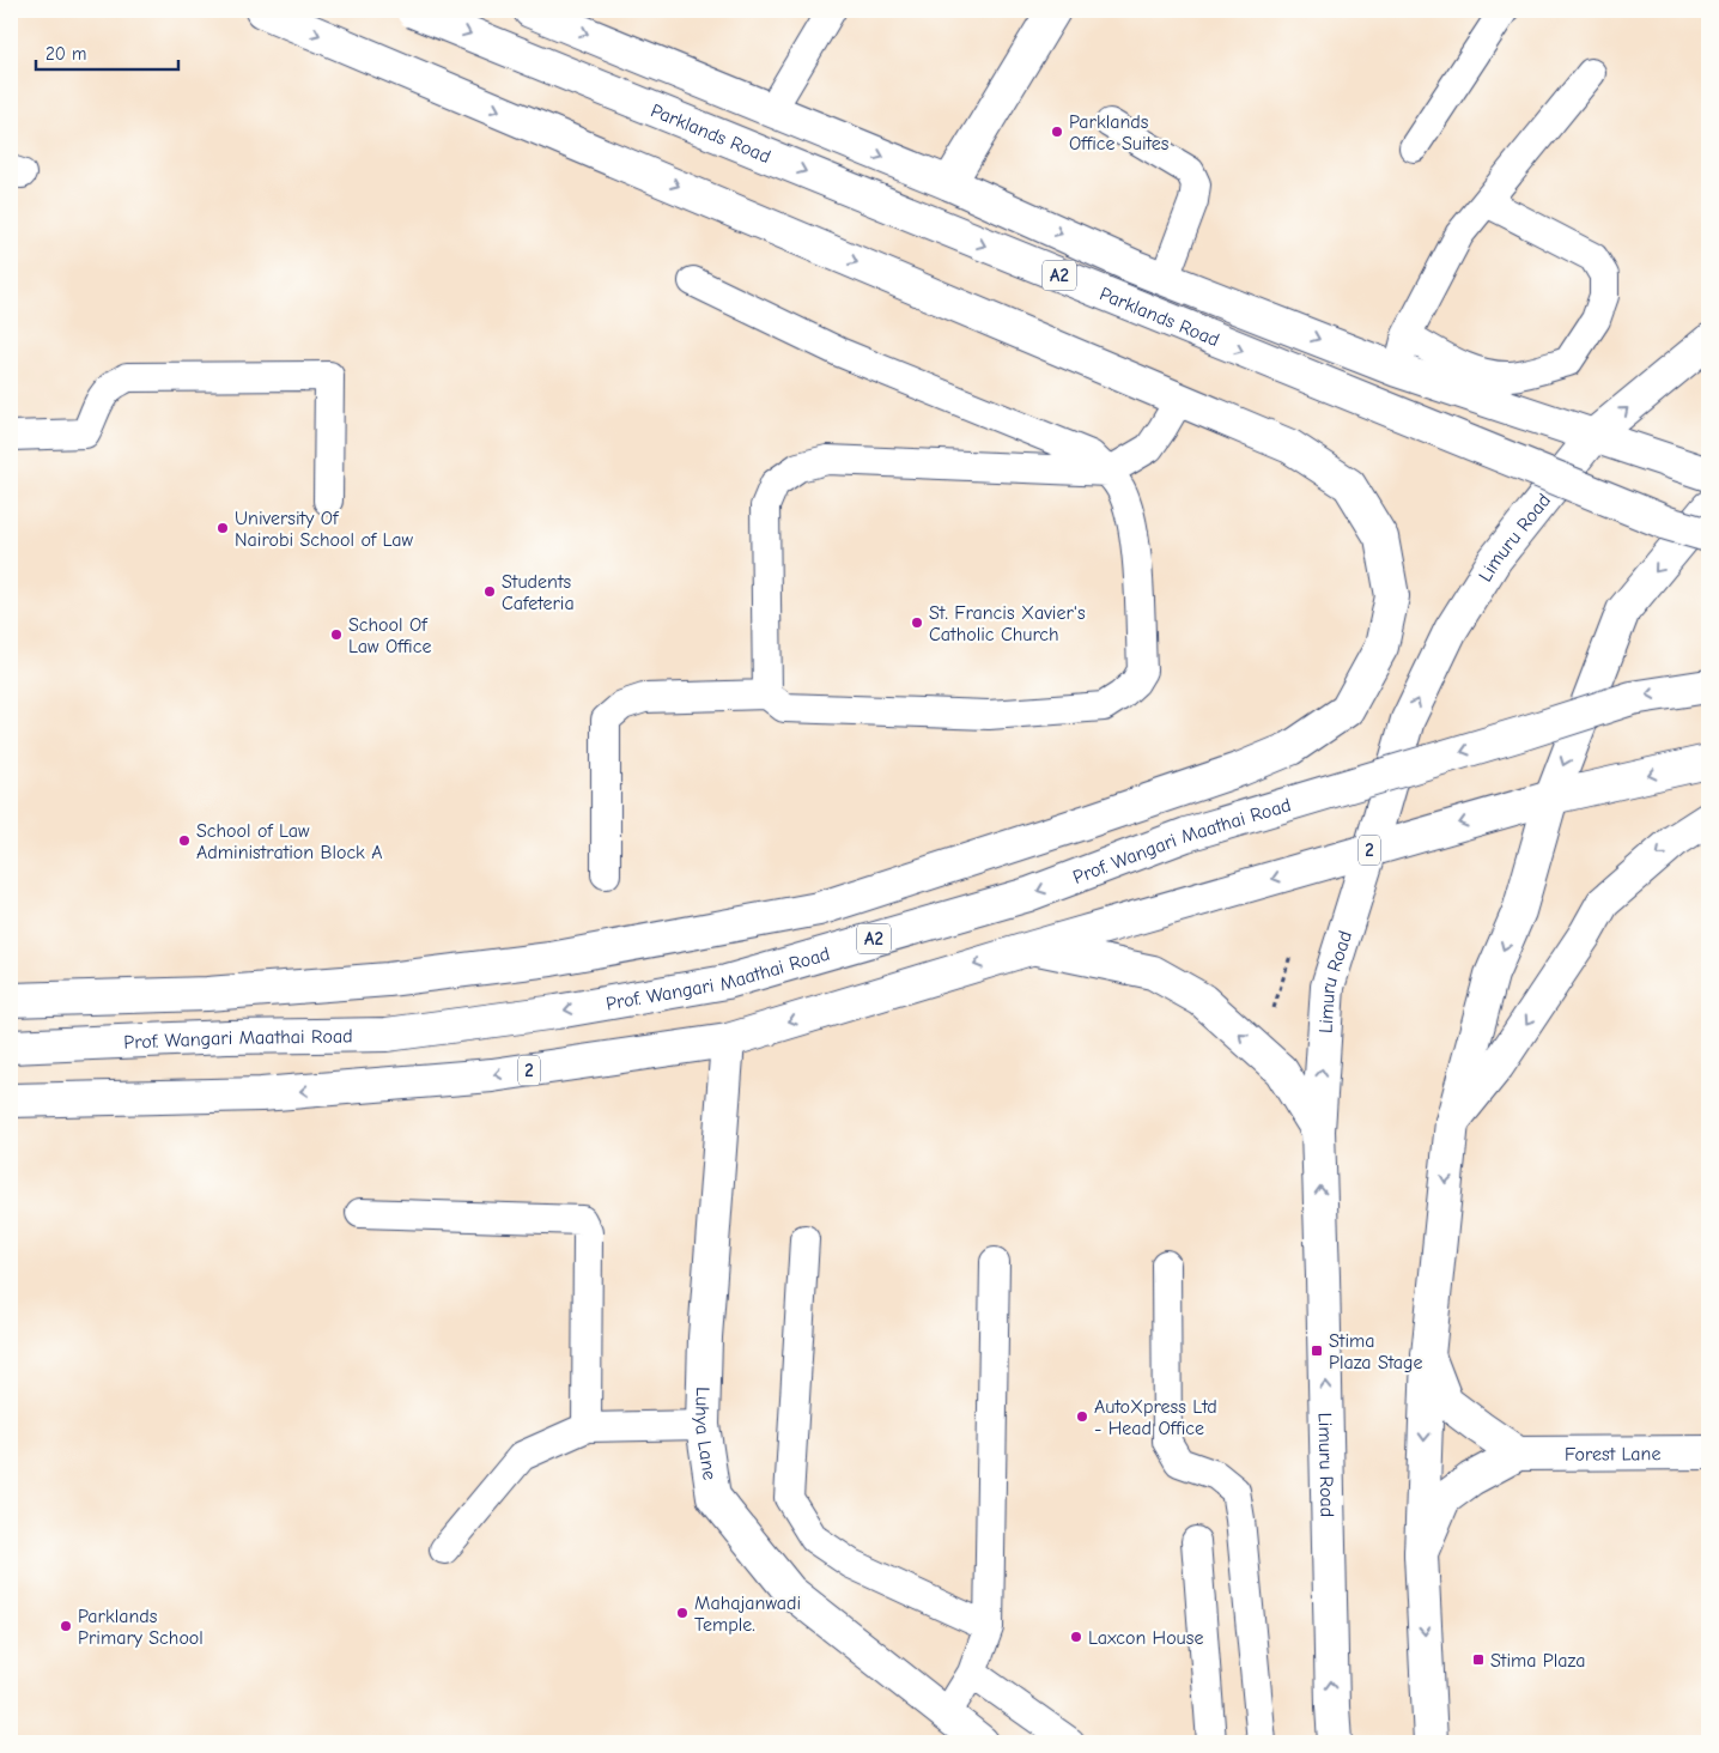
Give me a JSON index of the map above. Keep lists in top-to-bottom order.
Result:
{
  "streets": {
    "main road": [
      "Parklands Road",
      "A2",
      "Limuru Road",
      "Prof. Wangari Maathai Road",
      "2",
      "Luhya Lane",
      "Forest Lane"
    ]
  },
  "crossings": [
    ["Limuru Road", "2"],
    ["2", "Luhya Lane"]
  ],
  "places": {
    "other": [
      "Parklands Office Suites",
      "University Of Nairobi School of Law",
      "Students Cafeteria",
      "St. Francis Xavier's Catholic Church",
      "School Of Law Office",
      "School of Law Administration Block A",
      "AutoXpress Ltd - Head Office",
      "Mahajanwadi Temple.",
      "Parklands Primary School",
      "Laxcon House"
    ],
    "transit": ["Stima Plaza Stage", "Stima Plaza"]
  },
  "scale_bar": "20 m"
}
